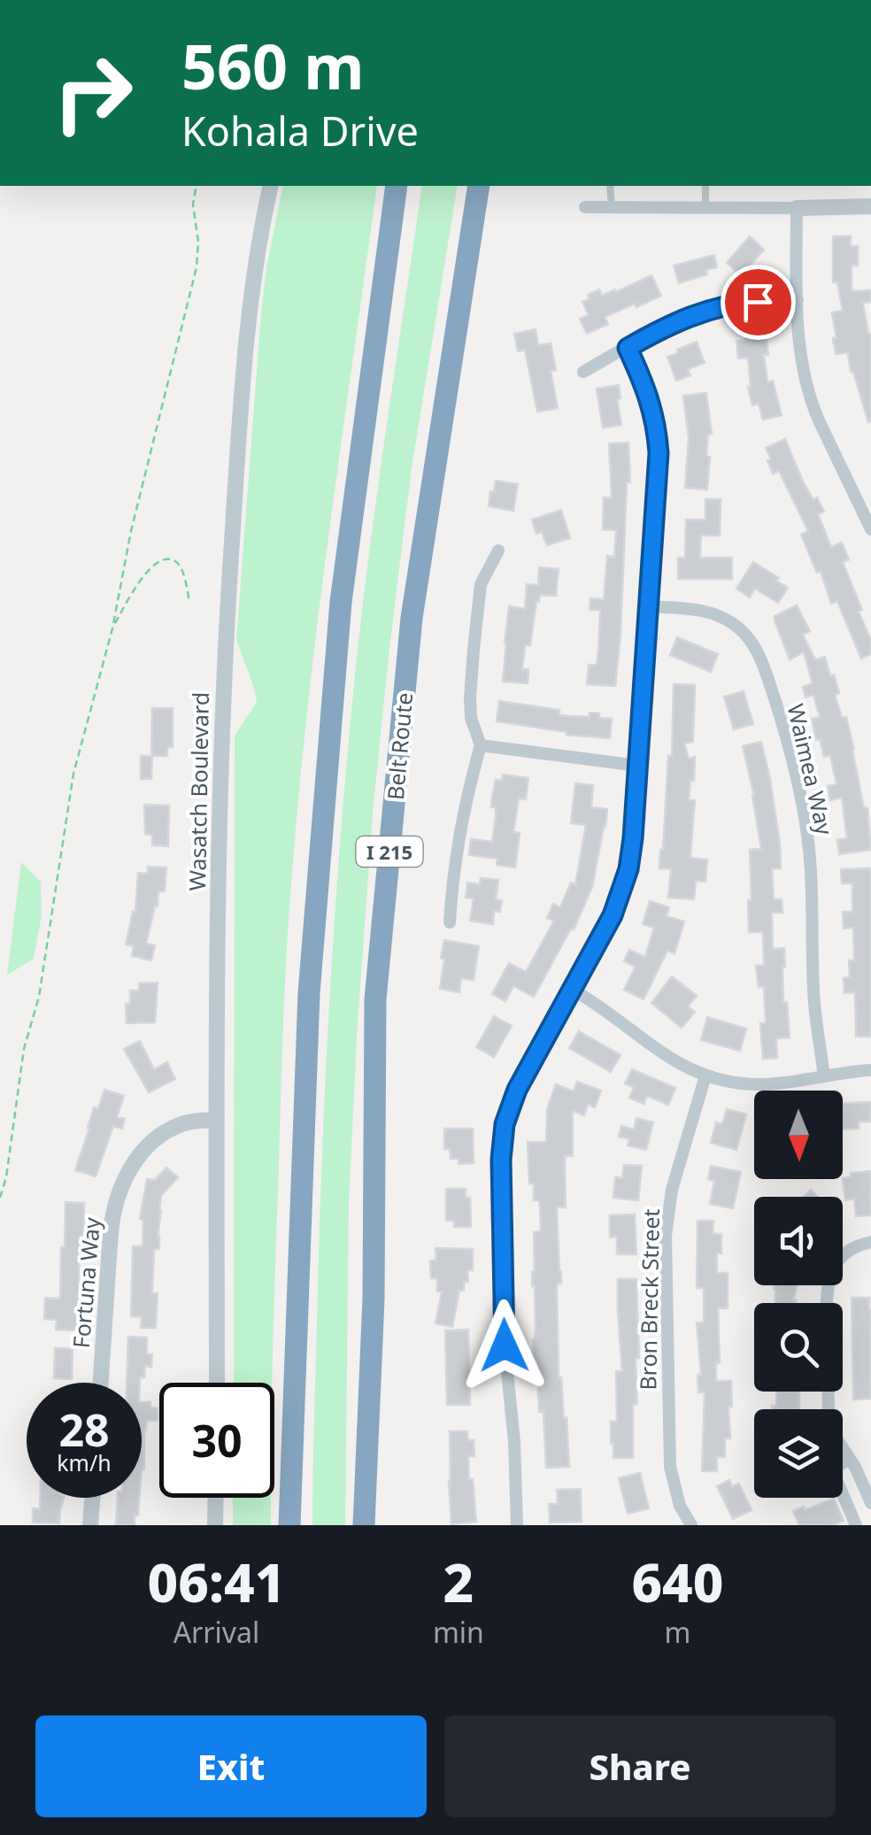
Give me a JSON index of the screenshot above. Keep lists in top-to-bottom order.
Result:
{
  "streets": {
    "highway": ["Belt Route", "I 215"],
    "street": [
      "Waimea Way",
      "Wasatch Boulevard",
      "Fortuna Way",
      "Bron Breck Street"
    ]
  },
  "crossings": [
    ["Wasatch Boulevard", "Fortuna Way"]
  ],
  "north": "bottom",
  "page": {
    "turn": ["560 m", "Kohala Drive"],
    "speed": "28 km/h",
    "limit": "30",
    "eta": [
      "06:41",
      "Arrival",
      "2",
      "min",
      "640",
      "m"
    ],
    "buttons": ["Exit", "Share"]
  }
}
